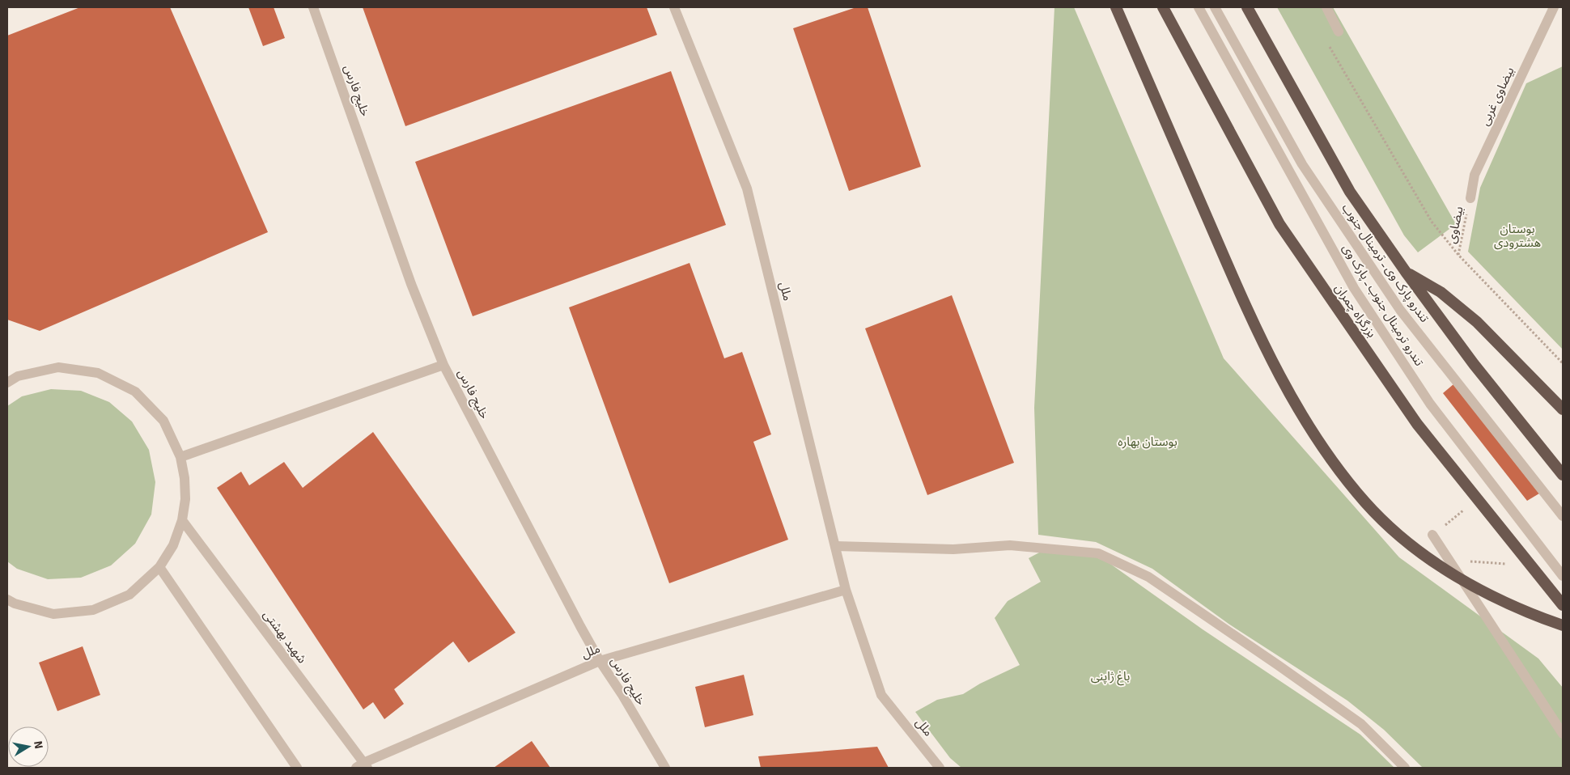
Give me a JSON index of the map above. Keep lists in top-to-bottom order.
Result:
{
  "streets": {
    "highway": ["بزرگراه چمران"],
    "street": [
      "خلیج فارس",
      "بیضاوی غربی",
      "تندرو پارک وی ـ ترمینال جنوب",
      "ملل",
      "تندرو ترمینال جنوب ـ پارک وی",
      "شهید بهشتی"
    ],
    "path": ["بیضاوی"]
  },
  "crossings": [
    ["خلیج فارس", "ملل"],
    ["بیضاوی غربی", "بیضاوی"],
    ["ملل", "شهید بهشتی"]
  ],
  "parks": ["بوستان هشترودی", "بوستان بهاره", "باغ ژاپنی"],
  "north": "right"
}
